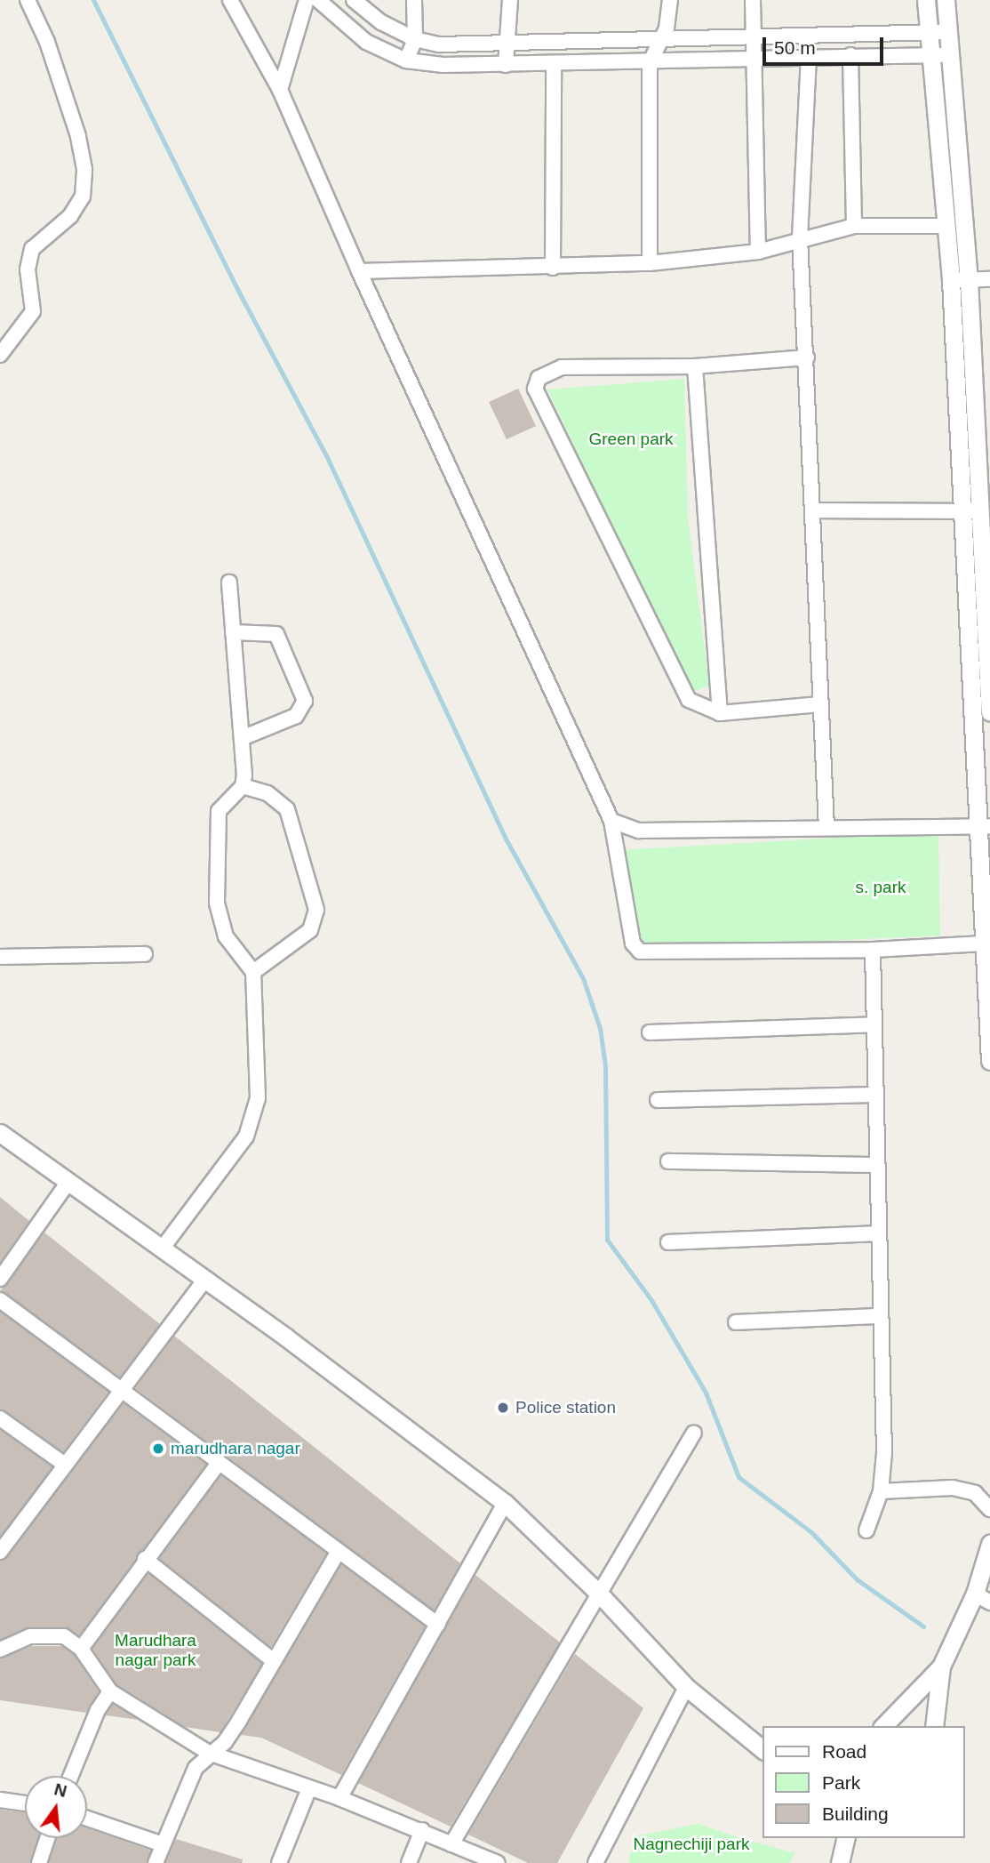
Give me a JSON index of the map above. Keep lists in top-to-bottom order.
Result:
{
  "parks": [
    "Green park",
    "s. park",
    "Marudhara nagar park",
    "Nagnechiji park"
  ],
  "places": ["Police station", "marudhara nagar"],
  "legend": ["Road", "Park", "Building"],
  "scale_bar": "50 m",
  "north": "top"
}
